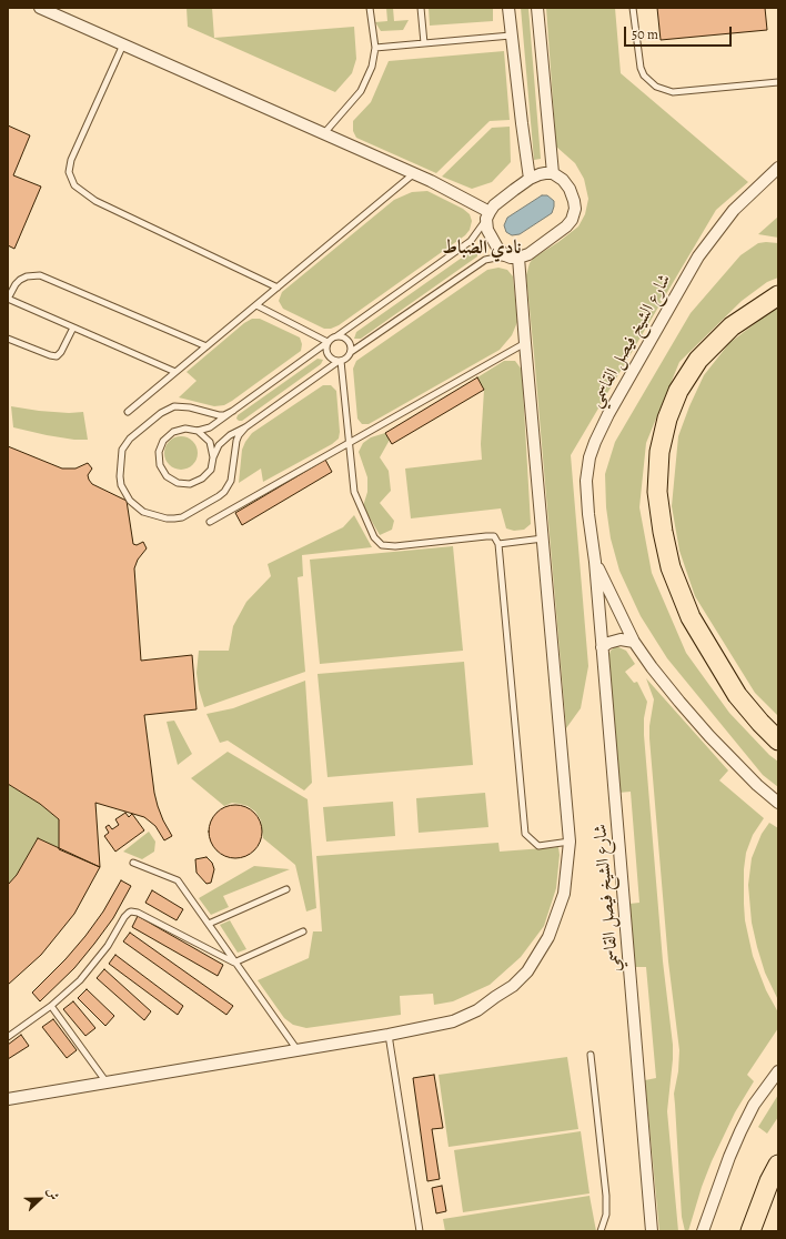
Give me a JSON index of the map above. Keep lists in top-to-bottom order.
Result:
{
  "streets": {
    "street": ["شارع الشيخ فيصل القاسمي"]
  },
  "districts": ["نادي الضباط"],
  "scale_bar": "50 m",
  "north": "right"
}
